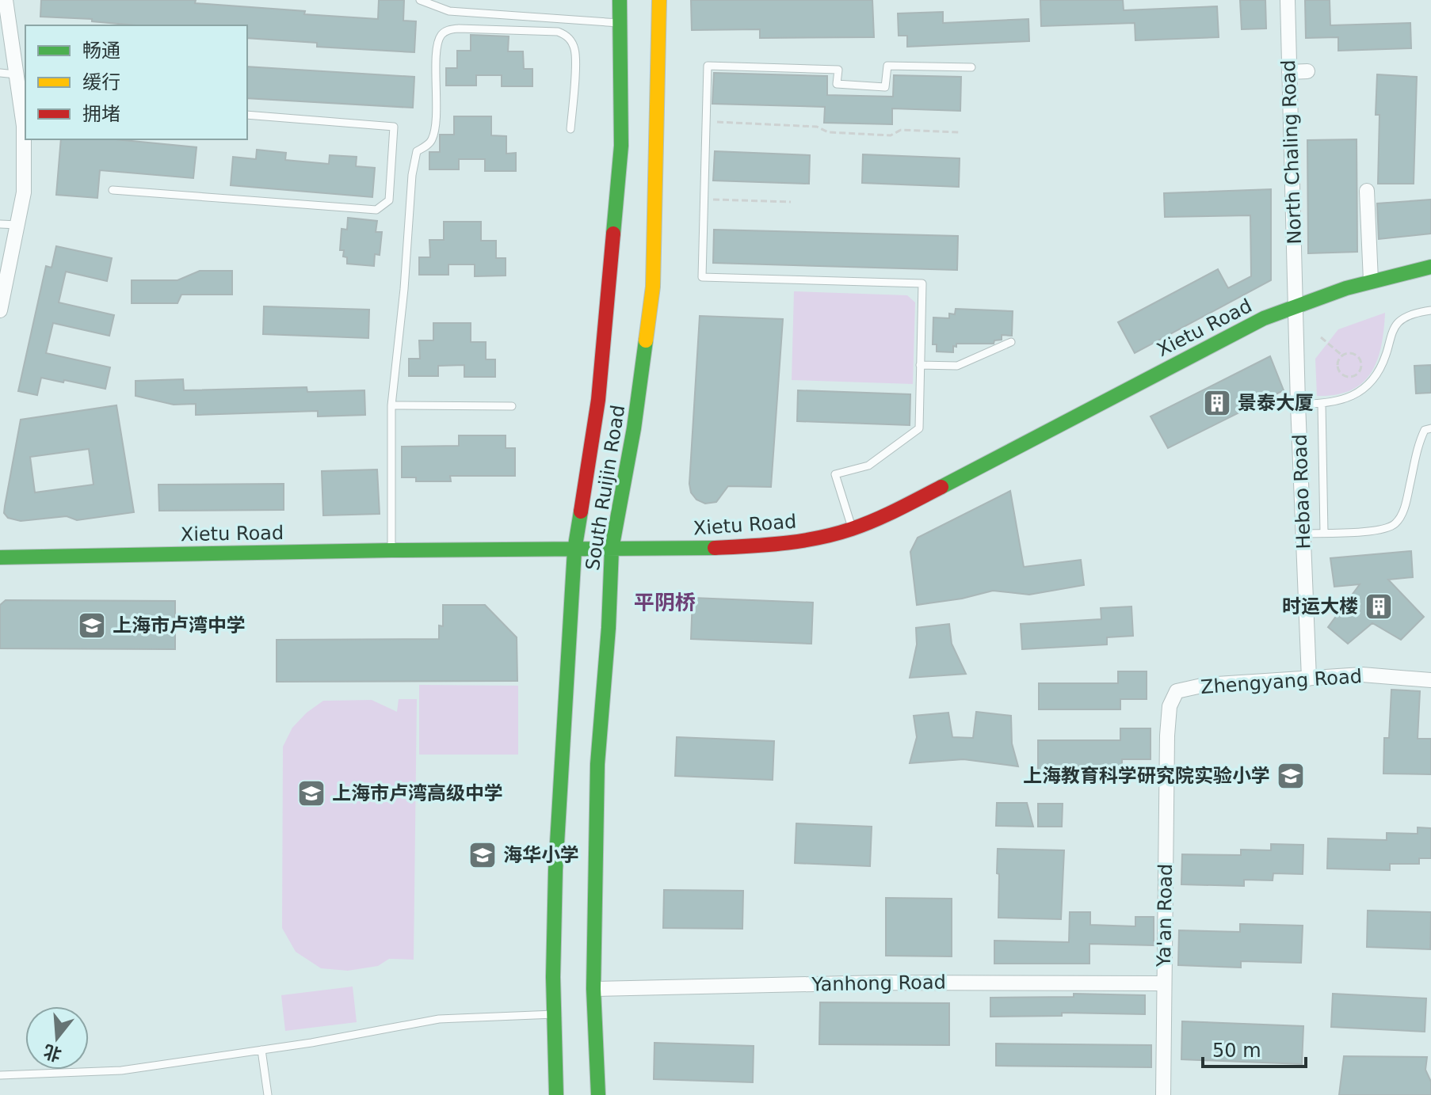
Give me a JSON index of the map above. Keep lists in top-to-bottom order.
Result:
{
  "streets": {
    "main road": ["Xietu Road", "South Ruijin Road"],
    "street": [
      "North Chaling Road",
      "Hebao Road",
      "Zhengyang Road",
      "Ya'an Road",
      "Yanhong Road"
    ]
  },
  "crossings": [
    ["North Chaling Road", "Xietu Road"],
    ["North Chaling Road", "Hebao Road"],
    ["Xietu Road", "South Ruijin Road"],
    ["Xietu Road", "Hebao Road"],
    ["South Ruijin Road", "Yanhong Road"],
    ["Hebao Road", "Zhengyang Road"],
    ["Zhengyang Road", "Ya'an Road"],
    ["Ya'an Road", "Yanhong Road"]
  ],
  "districts": ["平阴桥"],
  "places": {
    "building": ["景泰大厦", "时运大楼"],
    "school or university": [
      "上海市卢湾中学",
      "上海教育科学研究院实验小学",
      "上海市卢湾高级中学",
      "海华小学"
    ]
  },
  "legend": ["畅通", "缓行", "拥堵"],
  "scale_bar": "50 m",
  "north": "bottom"
}
